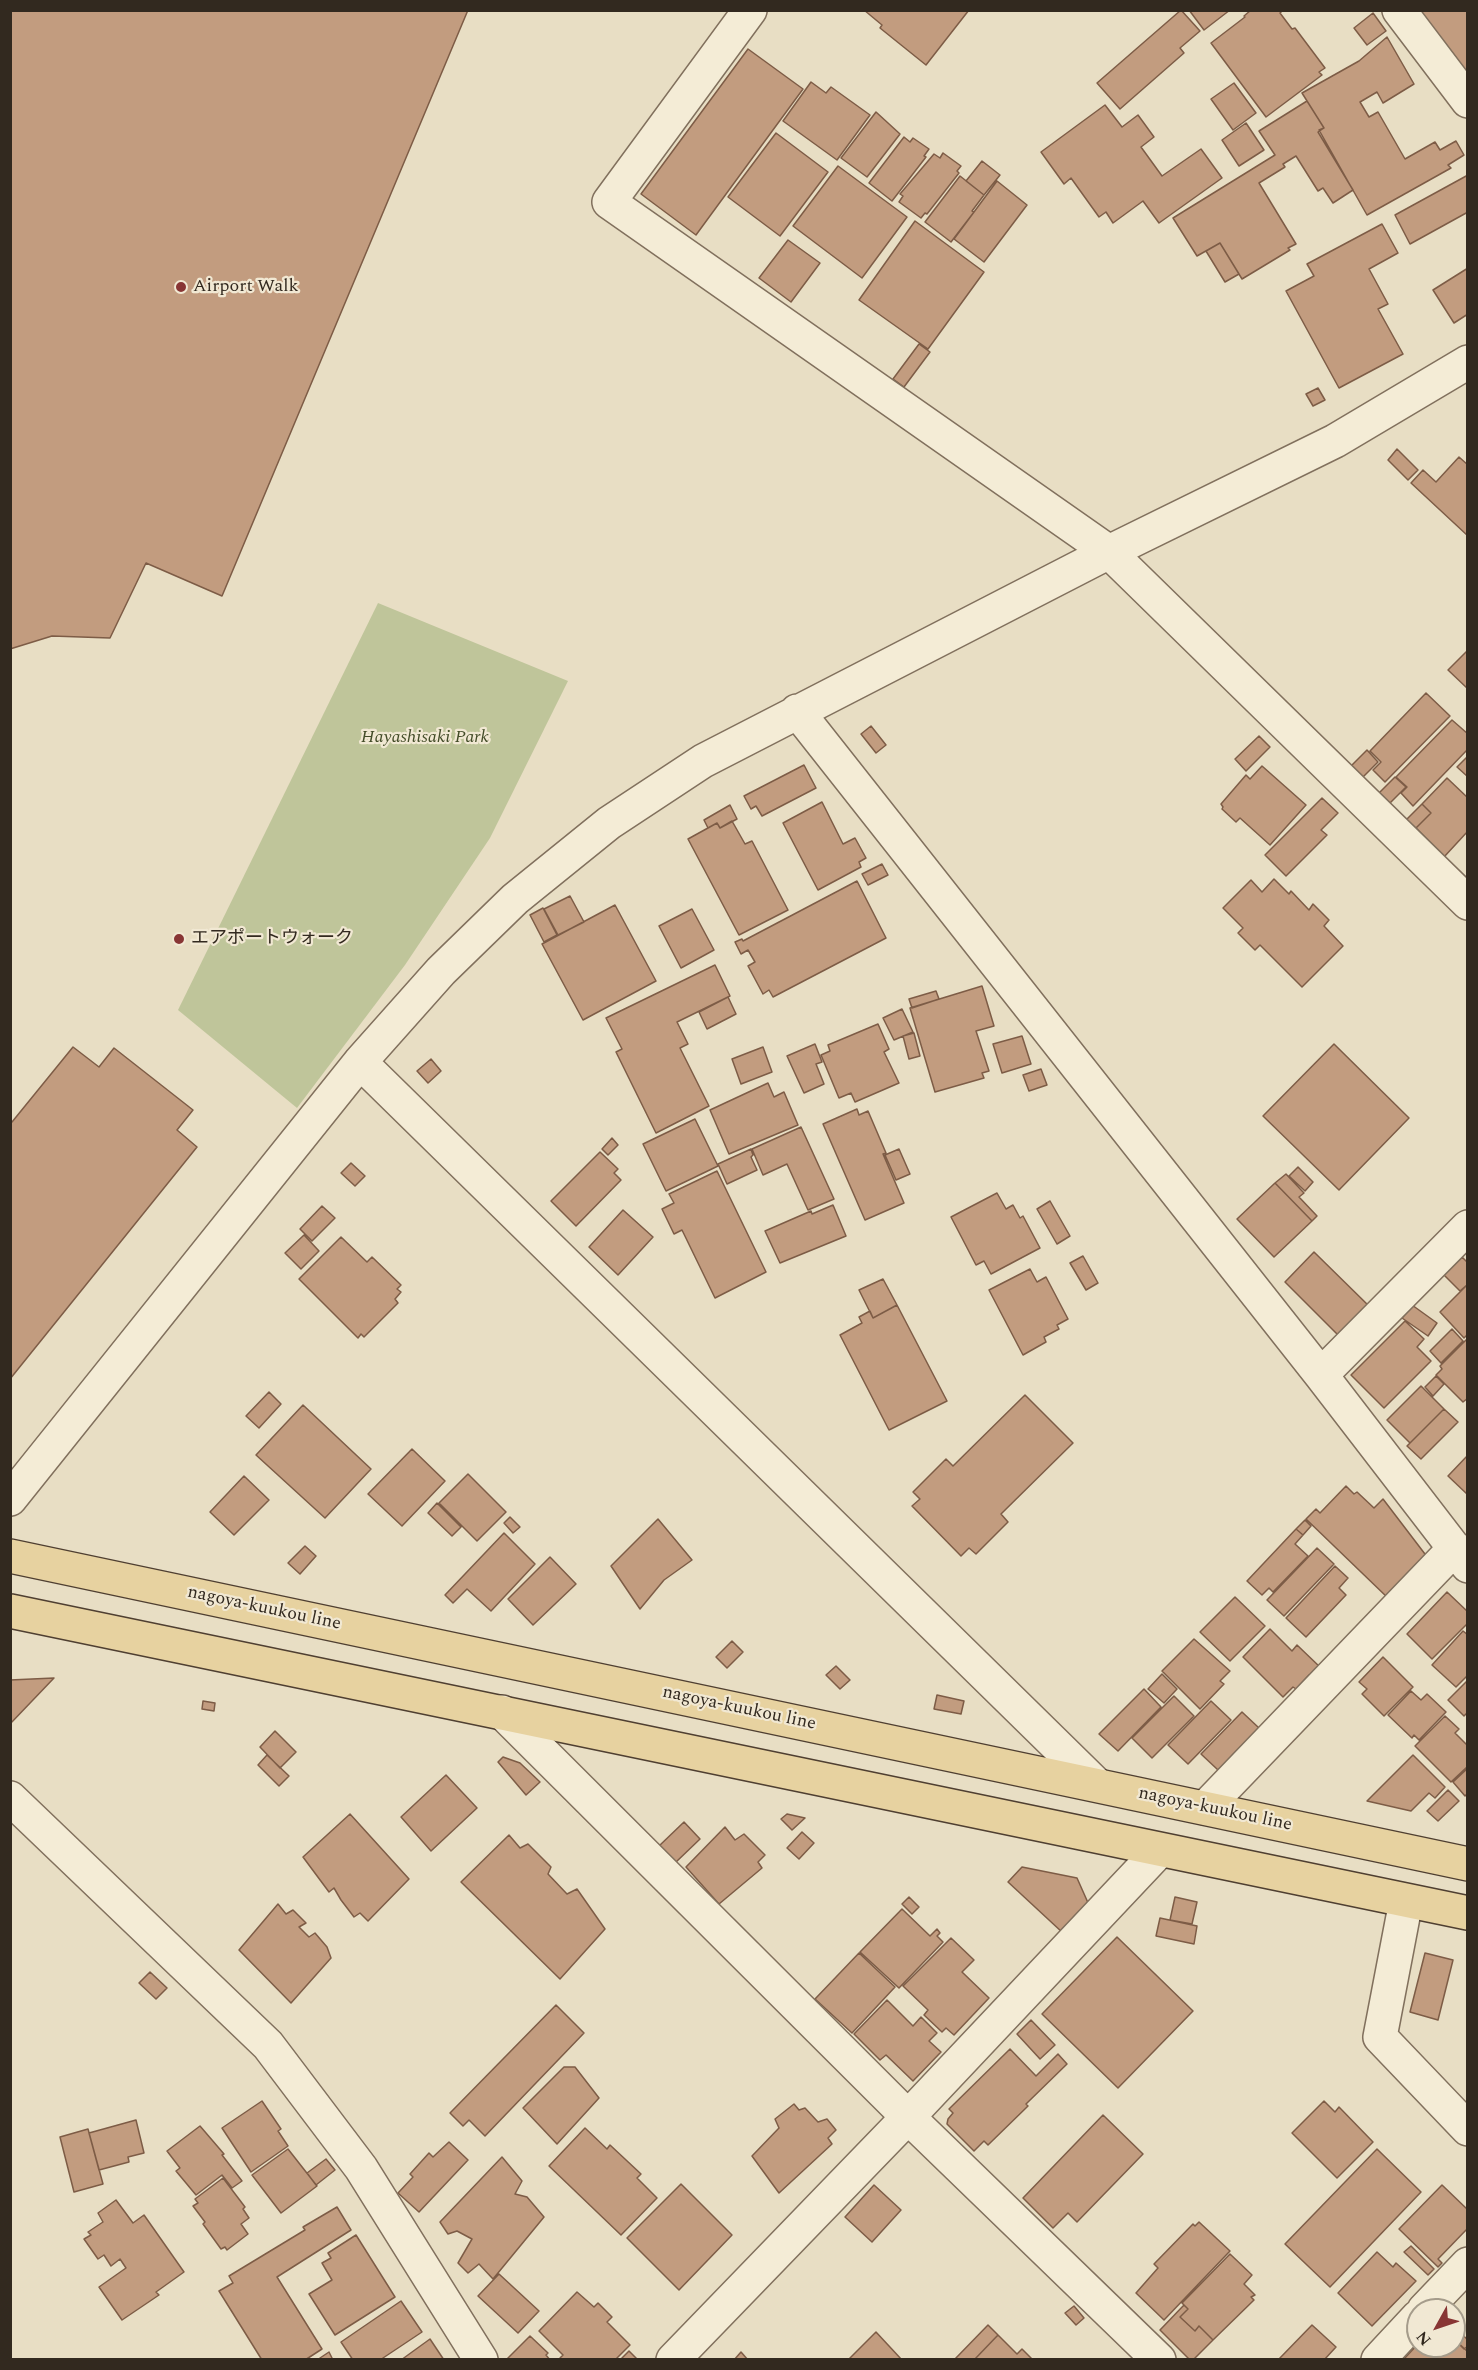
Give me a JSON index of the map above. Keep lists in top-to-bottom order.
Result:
{
  "streets": {
    "main road": ["nagoya-kuukou line"]
  },
  "parks": ["Hayashisaki Park"],
  "places": ["Airport Walk", "エアポートウォーク"],
  "north": "bottom left"
}
